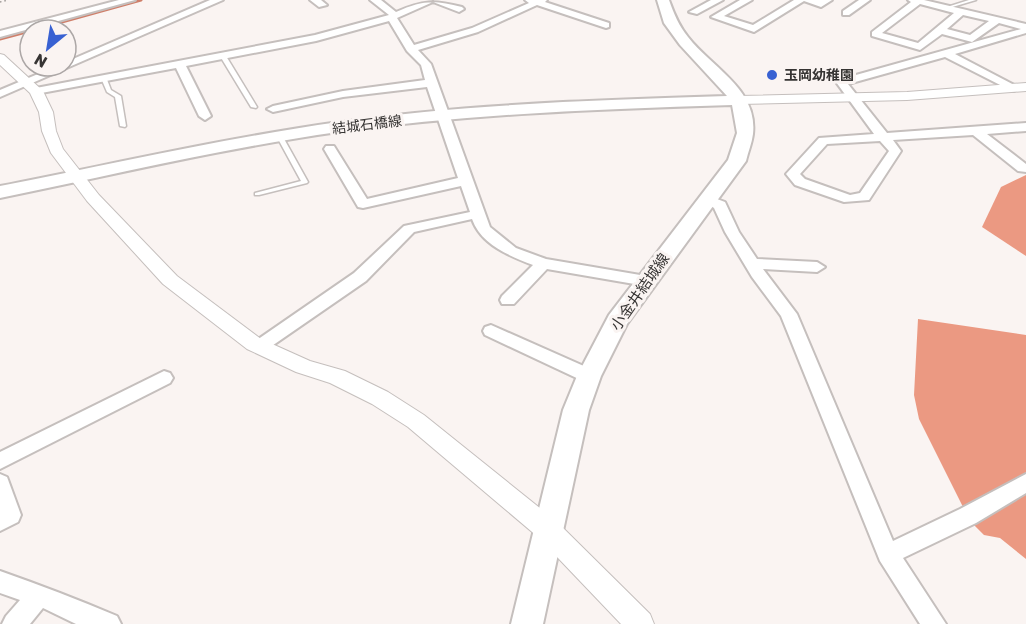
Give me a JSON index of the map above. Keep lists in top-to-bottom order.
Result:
{
  "streets": {
    "main road": ["結城石橋線", "小金井結城線"]
  },
  "crossings": [
    ["結城石橋線", "小金井結城線"]
  ],
  "places": ["玉岡幼稚園"],
  "north": "bottom left"
}
